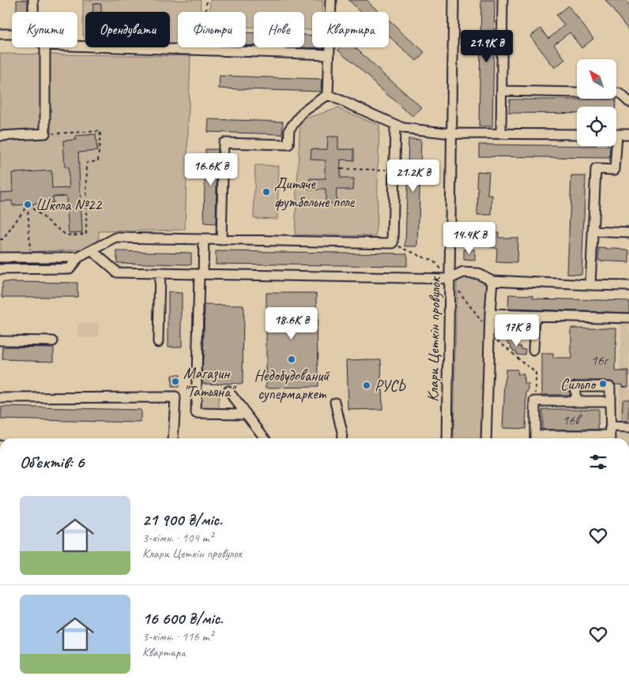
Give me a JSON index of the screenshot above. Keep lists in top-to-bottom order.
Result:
{
  "streets": {
    "street": ["Клари Цеткін провулок"]
  },
  "places": [
    "Дитяче футбольне поле",
    "Школа №22",
    "Недобудований супермаркет",
    "Магазин \"Татьяна\"",
    "Сильпо",
    "РУСЬ"
  ],
  "house_numbers": ["16г", "16в"],
  "north": "top left",
  "page": {
    "chip": [
      "Купити",
      "Орендувати",
      "Фільтри",
      "Нове",
      "Квартира"
    ],
    "price": [
      "21.9K ₴",
      "16.6K ₴",
      "21.2K ₴",
      "14.4K ₴",
      "18.6K ₴",
      "17K ₴"
    ],
    "heading": "Об’єктів: 6",
    "list": [
      {
        "name": "21 900 ₴/міс.",
        "note": "3-кімн. · 104 m² · Клари Цеткін провулок"
      },
      {
        "name": "16 600 ₴/міс.",
        "note": "3-кімн. · 116 m² · Квартира"
      }
    ]
  }
}
